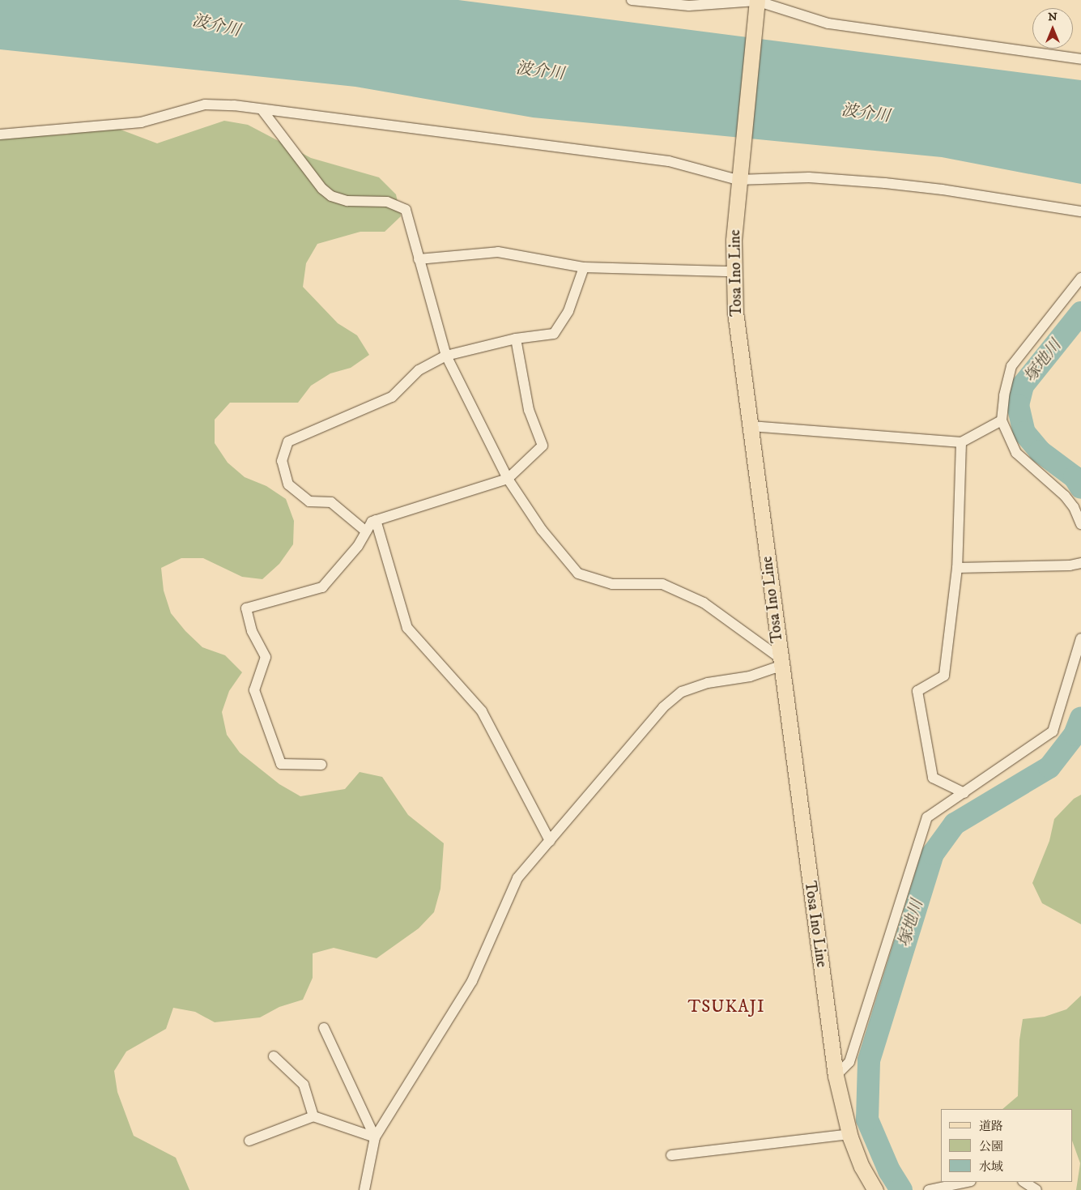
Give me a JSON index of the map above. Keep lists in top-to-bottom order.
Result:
{
  "streets": {
    "main road": ["Tosa Ino Line"]
  },
  "districts": ["TSUKAJI"],
  "water": ["波介川", "塚地川"],
  "legend": ["道路", "公園", "水域"],
  "north": "top"
}
